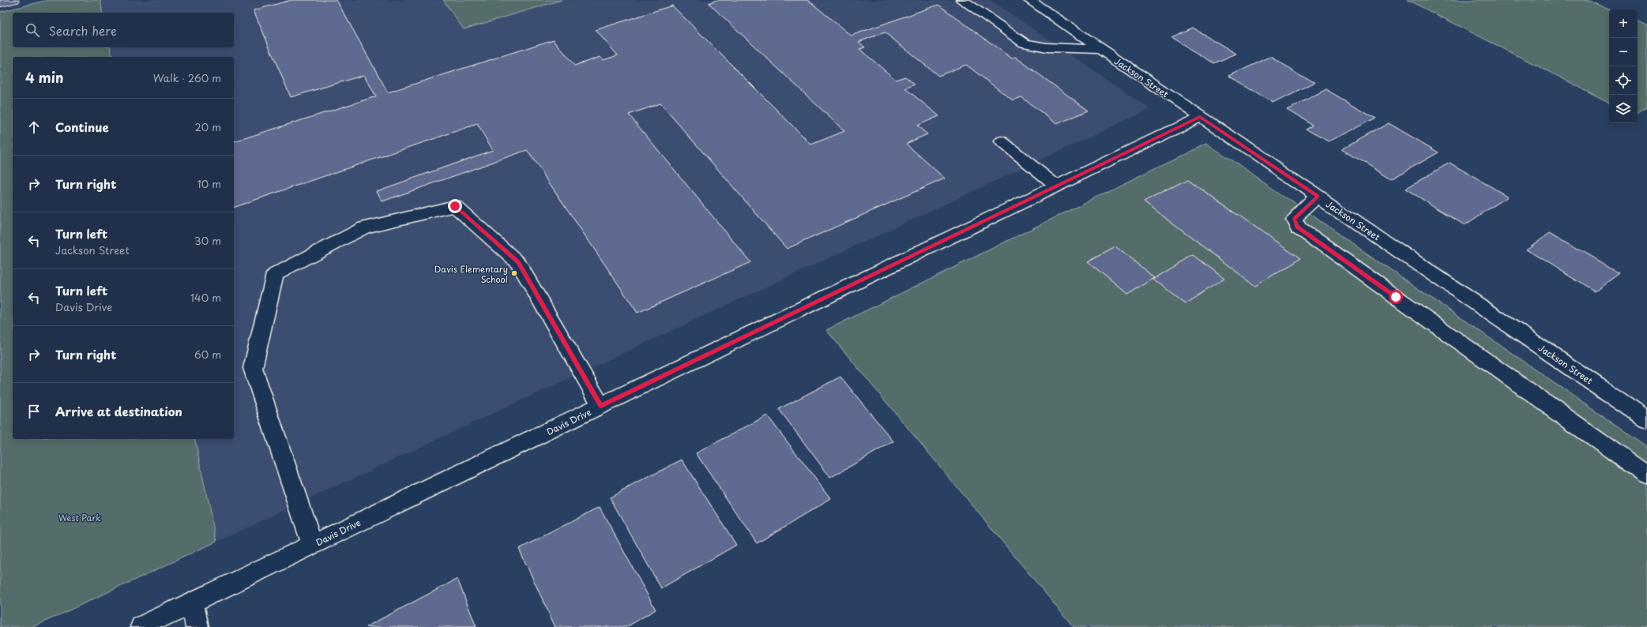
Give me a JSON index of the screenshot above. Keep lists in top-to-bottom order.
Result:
{
  "streets": {
    "street": ["Jackson Street", "Davis Drive"]
  },
  "crossings": [
    ["Jackson Street", "Davis Drive"]
  ],
  "parks": ["West Park"],
  "places": ["Davis Elementary School"],
  "page": {
    "map_buttons": ["+", "−"],
    "search": "Search here",
    "heading": ["4 min", "Walk · 260 m"],
    "list": [
      ["Continue", "20 m"],
      ["Turn right", "10 m"],
      ["Turn left", "Jackson Street", "30 m"],
      ["Turn left", "Davis Drive", "140 m"],
      ["Turn right", "60 m"],
      "Arrive at destination"
    ]
  }
}
